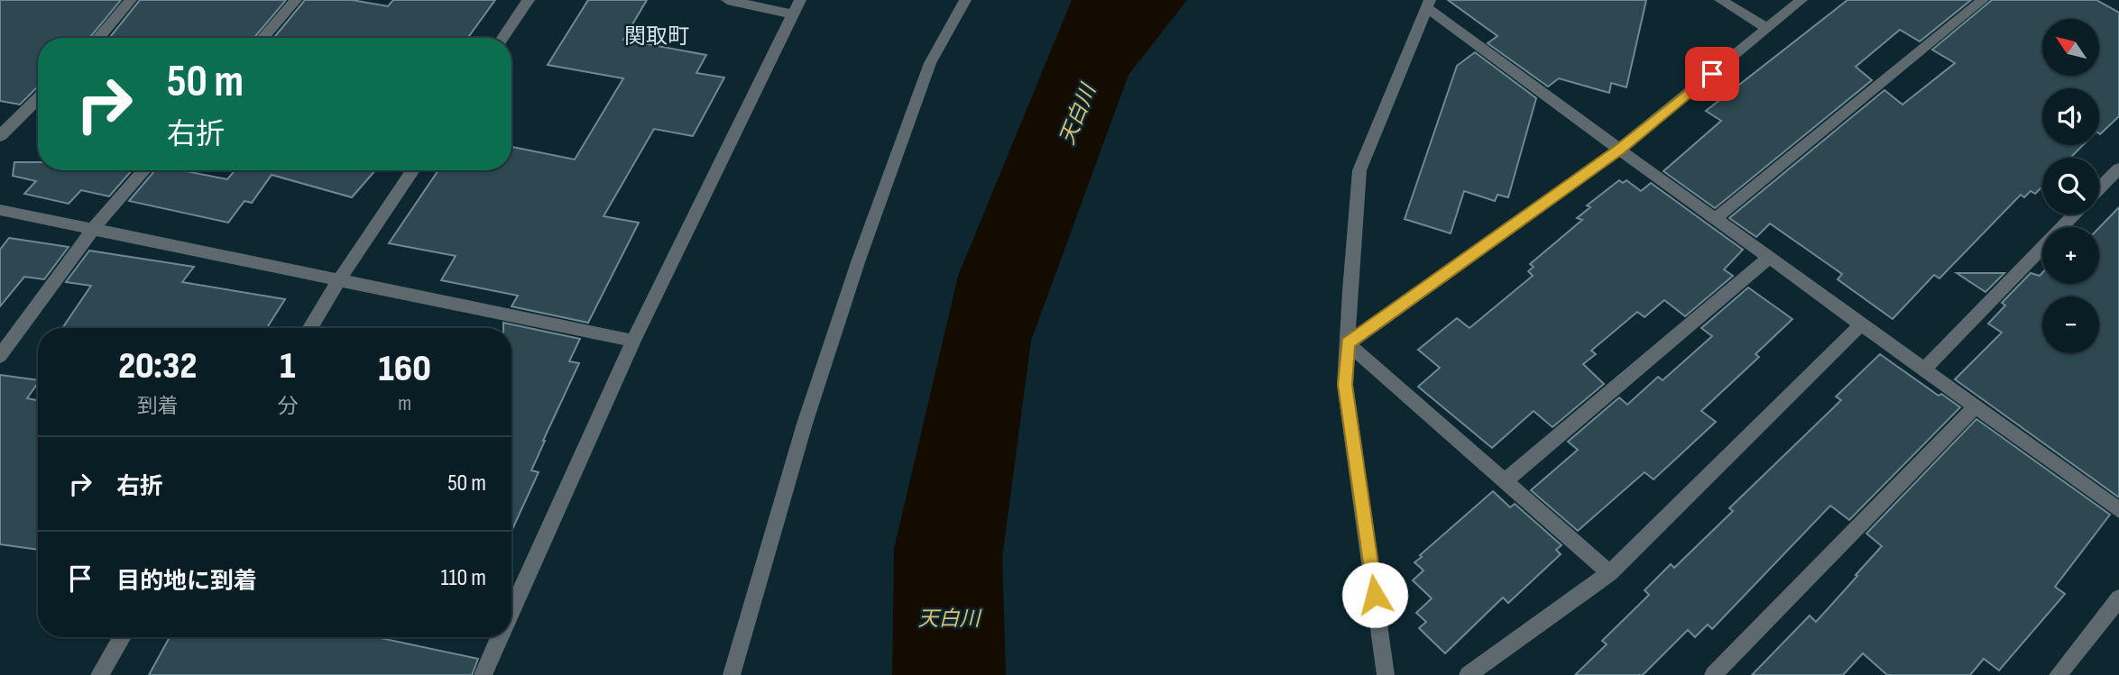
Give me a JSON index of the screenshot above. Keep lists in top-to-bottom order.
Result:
{
  "districts": ["関取町"],
  "water": ["天白川"],
  "north": "top left",
  "page": {
    "map_buttons": ["+", "−"],
    "turn": ["50 m", "右折"],
    "eta": [
      "20:32",
      "到着",
      "1",
      "分",
      "160",
      "m"
    ],
    "list": [
      {
        "name": "右折",
        "value": "50 m"
      },
      {
        "name": "目的地に到着",
        "value": "110 m"
      }
    ]
  }
}
